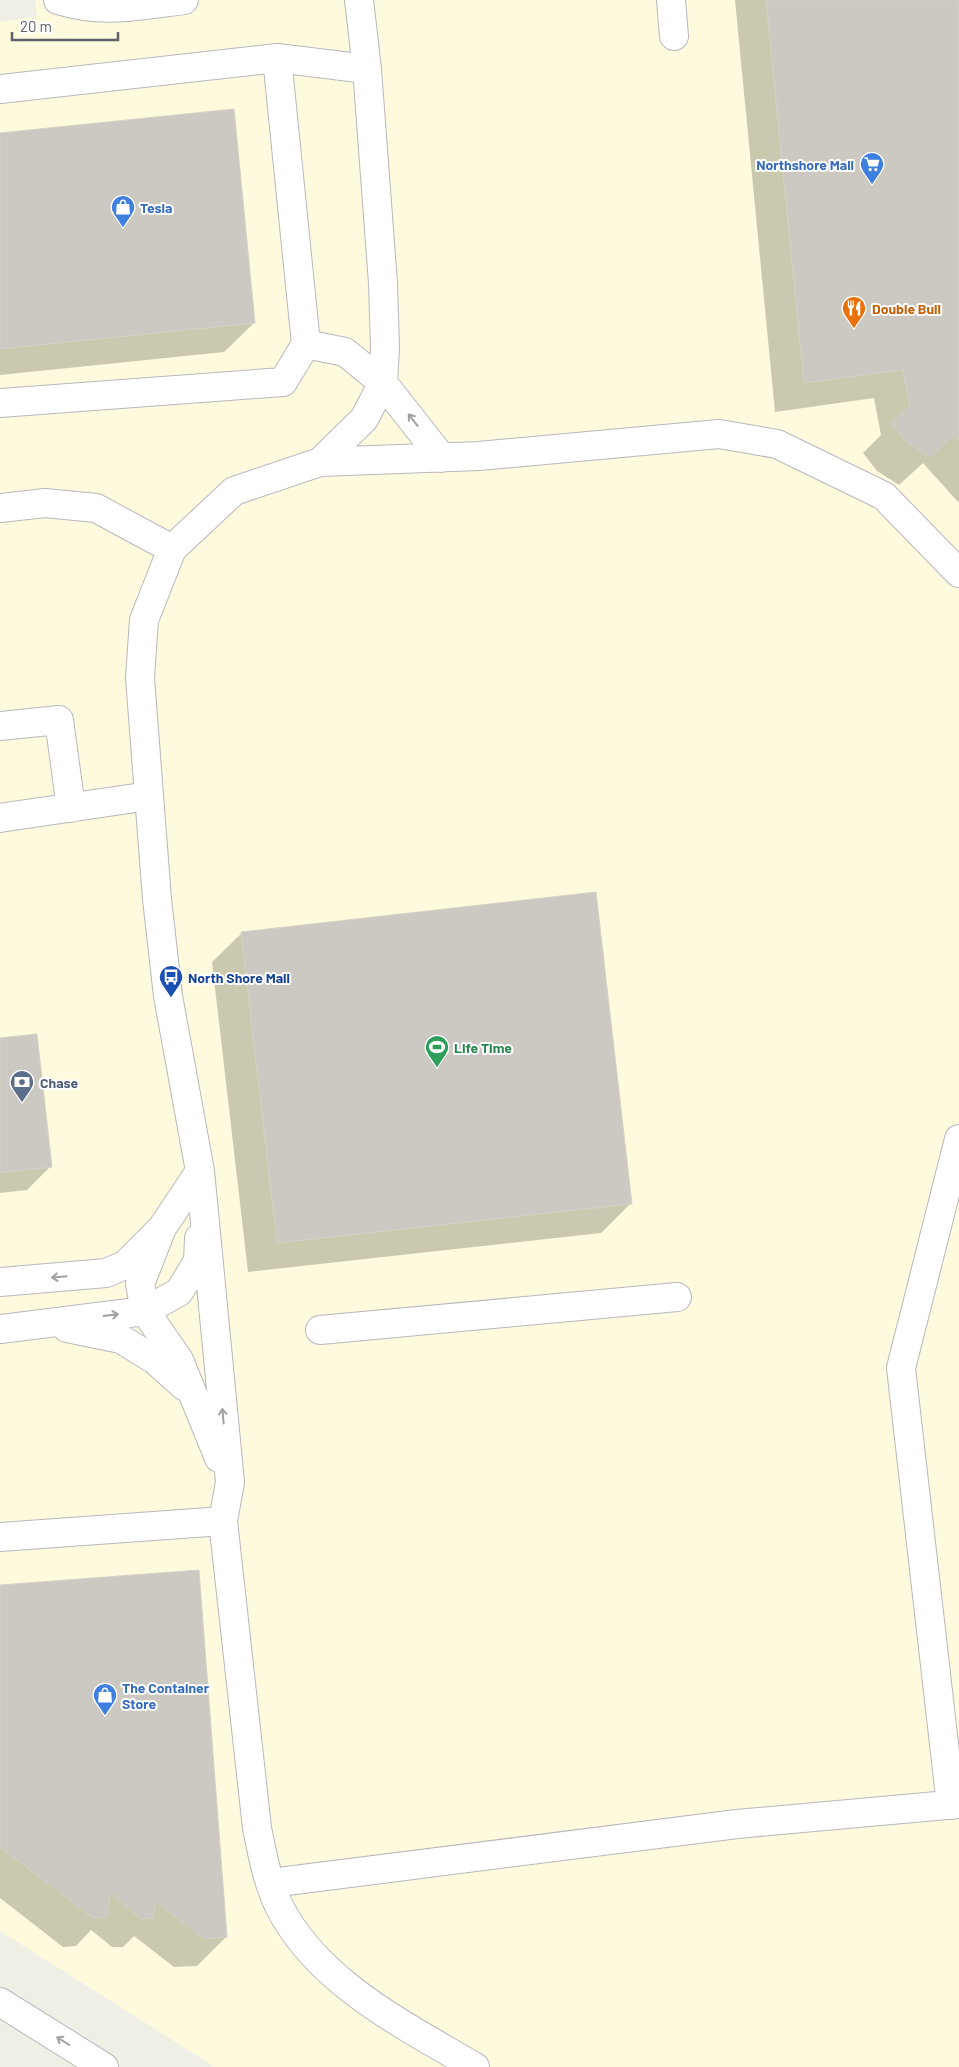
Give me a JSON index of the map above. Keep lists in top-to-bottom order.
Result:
{
  "places": {
    "supermarket": ["Northshore Mall"],
    "shop": ["Tesla", "The Container Store"],
    "restaurant": ["Double Bull"],
    "bus stop": ["North Shore Mall"],
    "sports": ["Life Time"],
    "bank": ["Chase"]
  },
  "scale_bar": "20 m"
}
